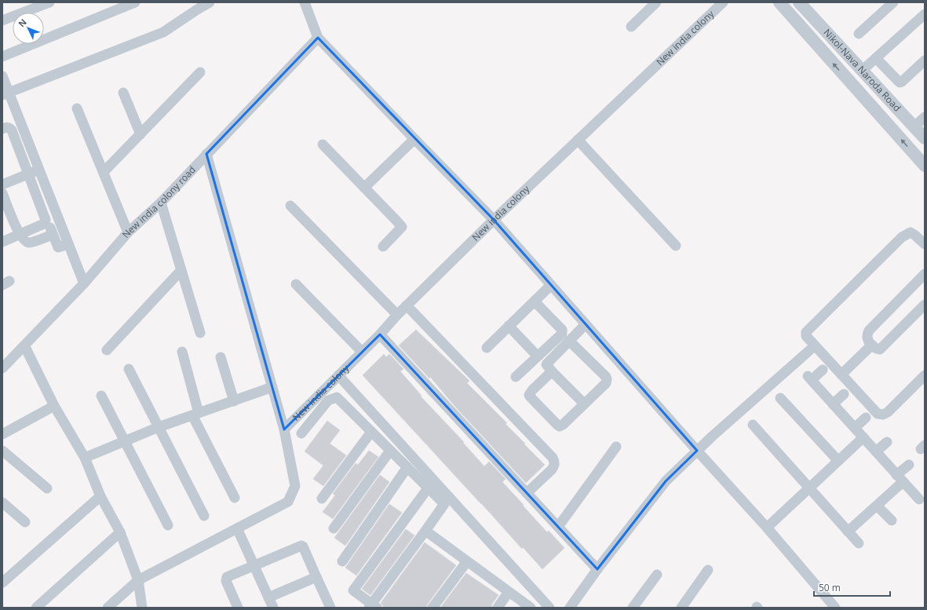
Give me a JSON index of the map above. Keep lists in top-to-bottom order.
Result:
{
  "streets": {
    "street": ["New india colony", "Nikol-Nava Naroda Road", "New india colony road"]
  },
  "scale_bar": "50 m",
  "north": "top left"
}
